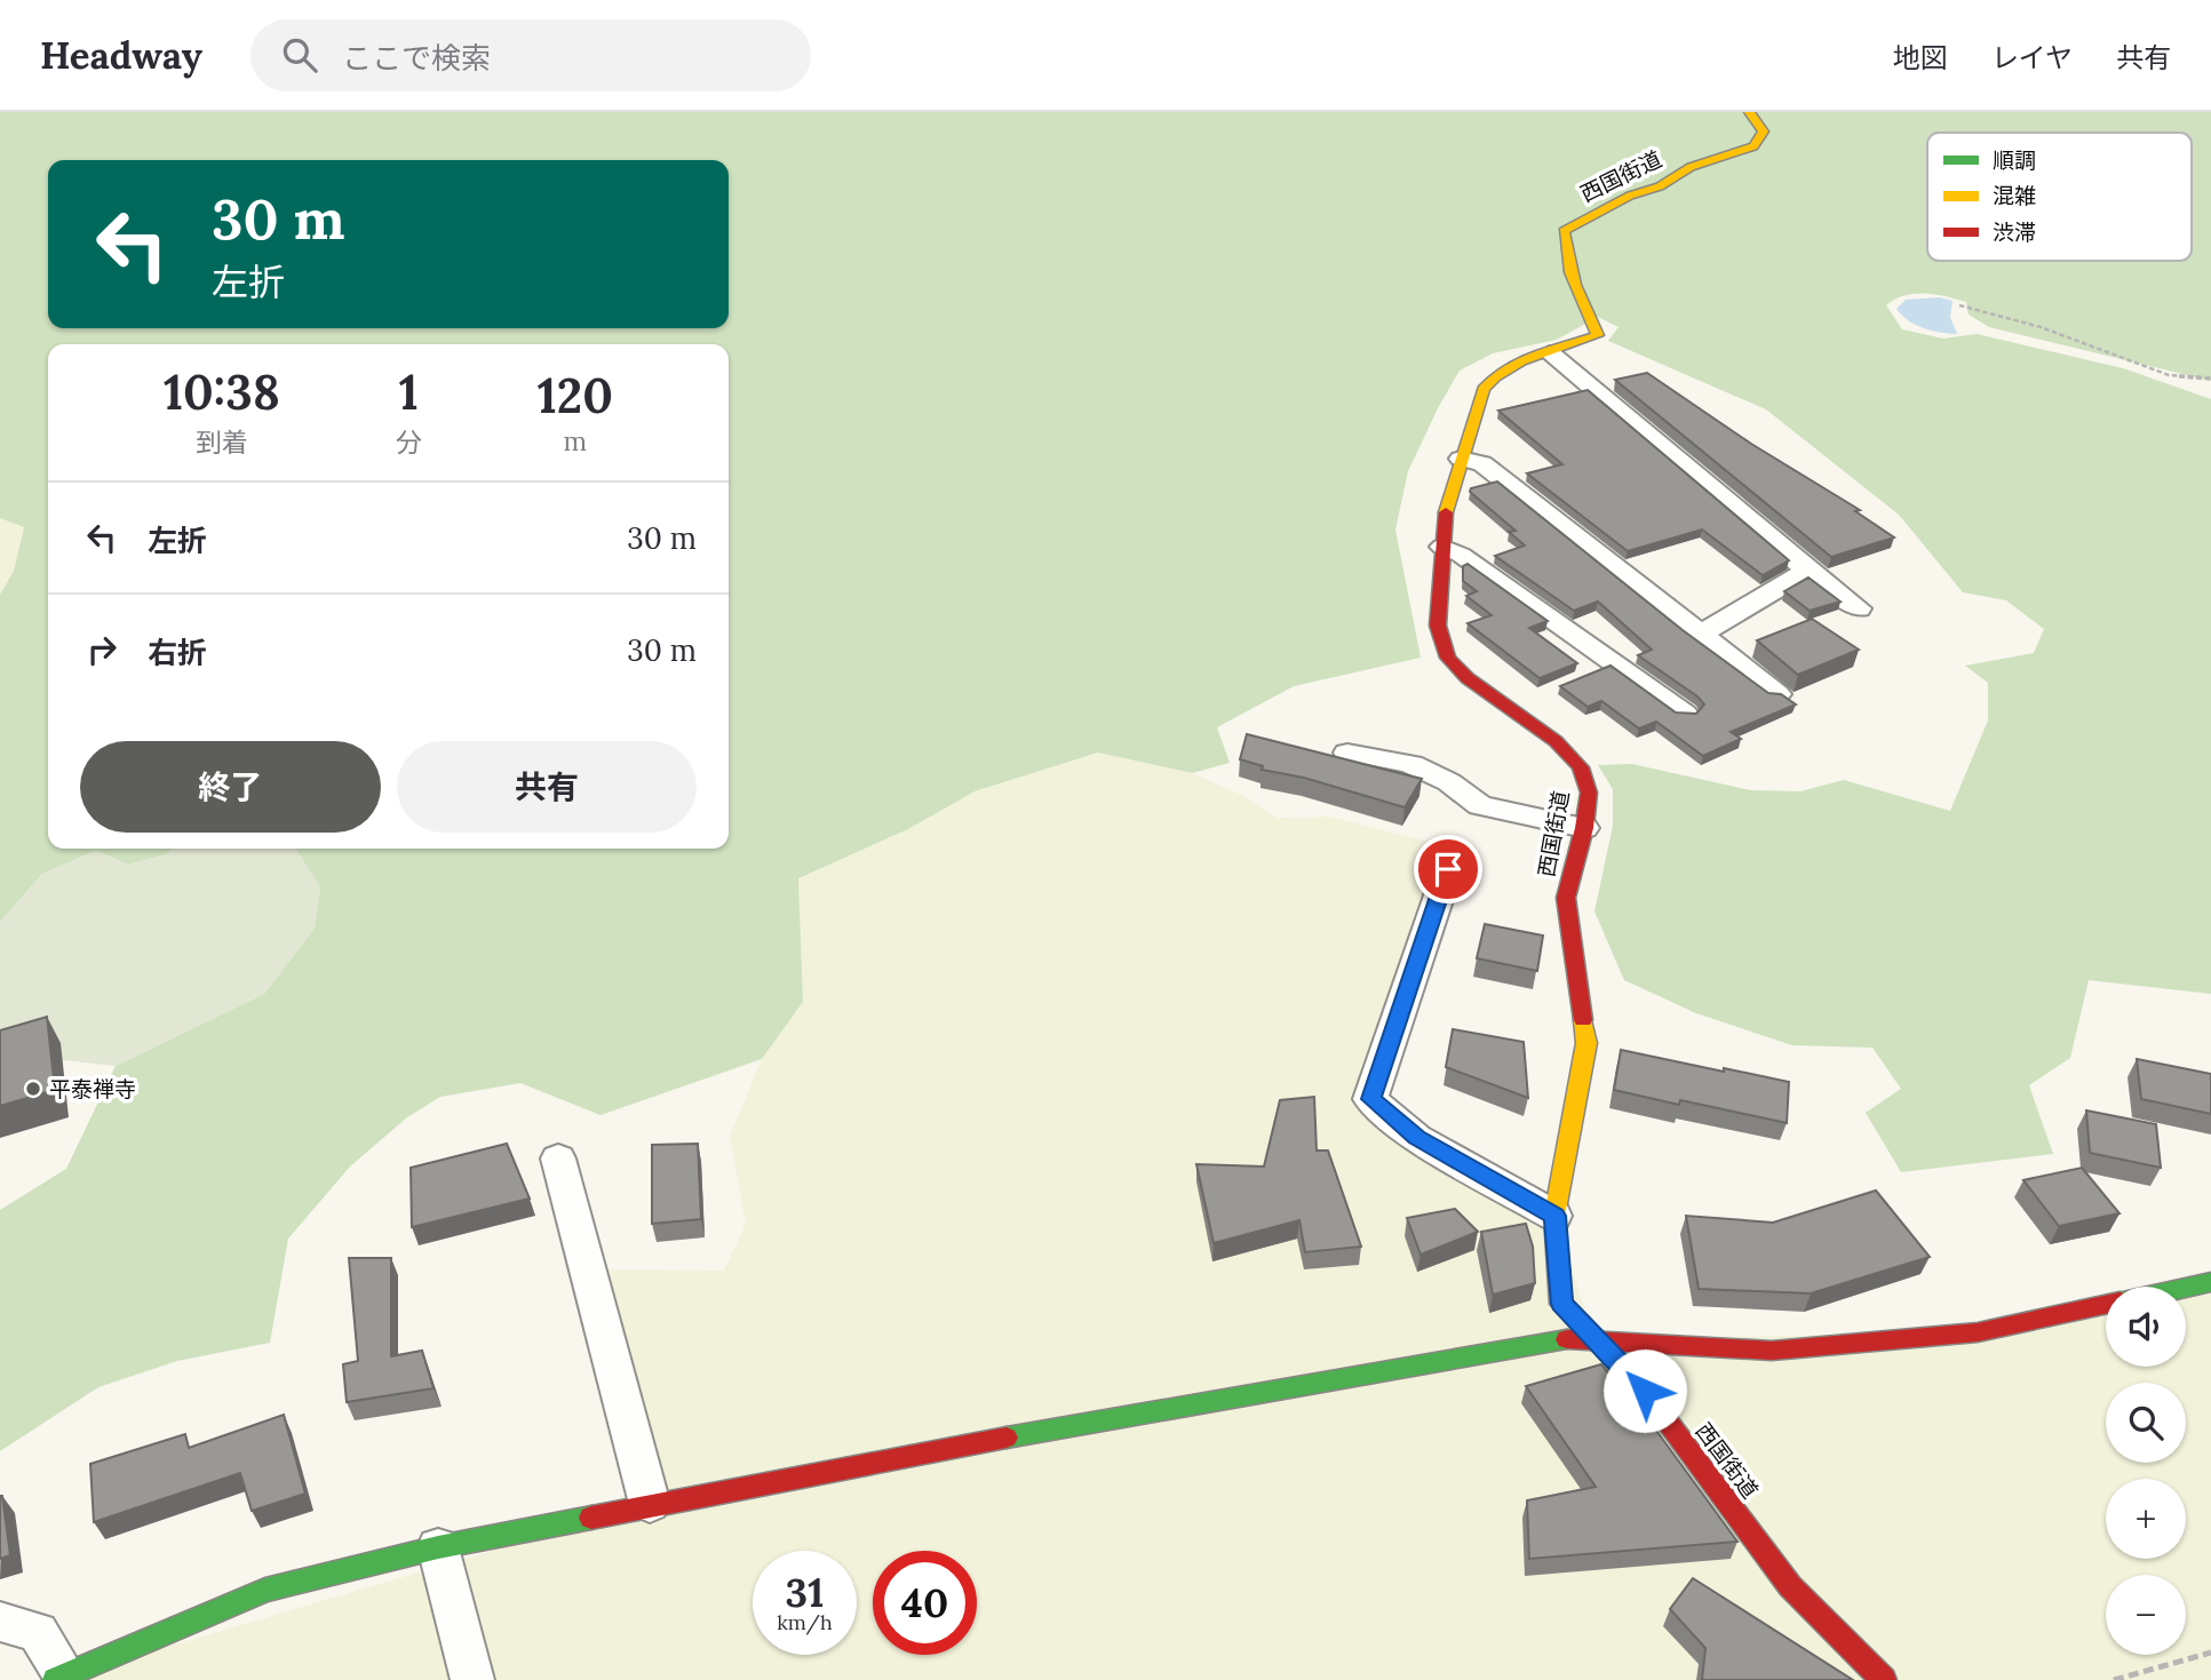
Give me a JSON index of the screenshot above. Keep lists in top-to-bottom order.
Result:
{
  "streets": {
    "street": ["西国街道"]
  },
  "places": ["平泰禅寺"],
  "legend": ["順調", "混雑", "渋滞"],
  "page": {
    "header": "Headway",
    "search": "ここで検索",
    "nav": ["地図", "レイヤ", "共有"],
    "turn": ["30 m", "左折"],
    "eta": [
      "10:38",
      "到着",
      "1",
      "分",
      "120",
      "m"
    ],
    "list": [
      {
        "name": "左折",
        "value": "30 m"
      },
      {
        "name": "右折",
        "value": "30 m"
      }
    ],
    "buttons": ["終了", "共有"],
    "map_buttons": ["+", "−"],
    "speed": "31 km/h",
    "limit": "40"
  }
}
